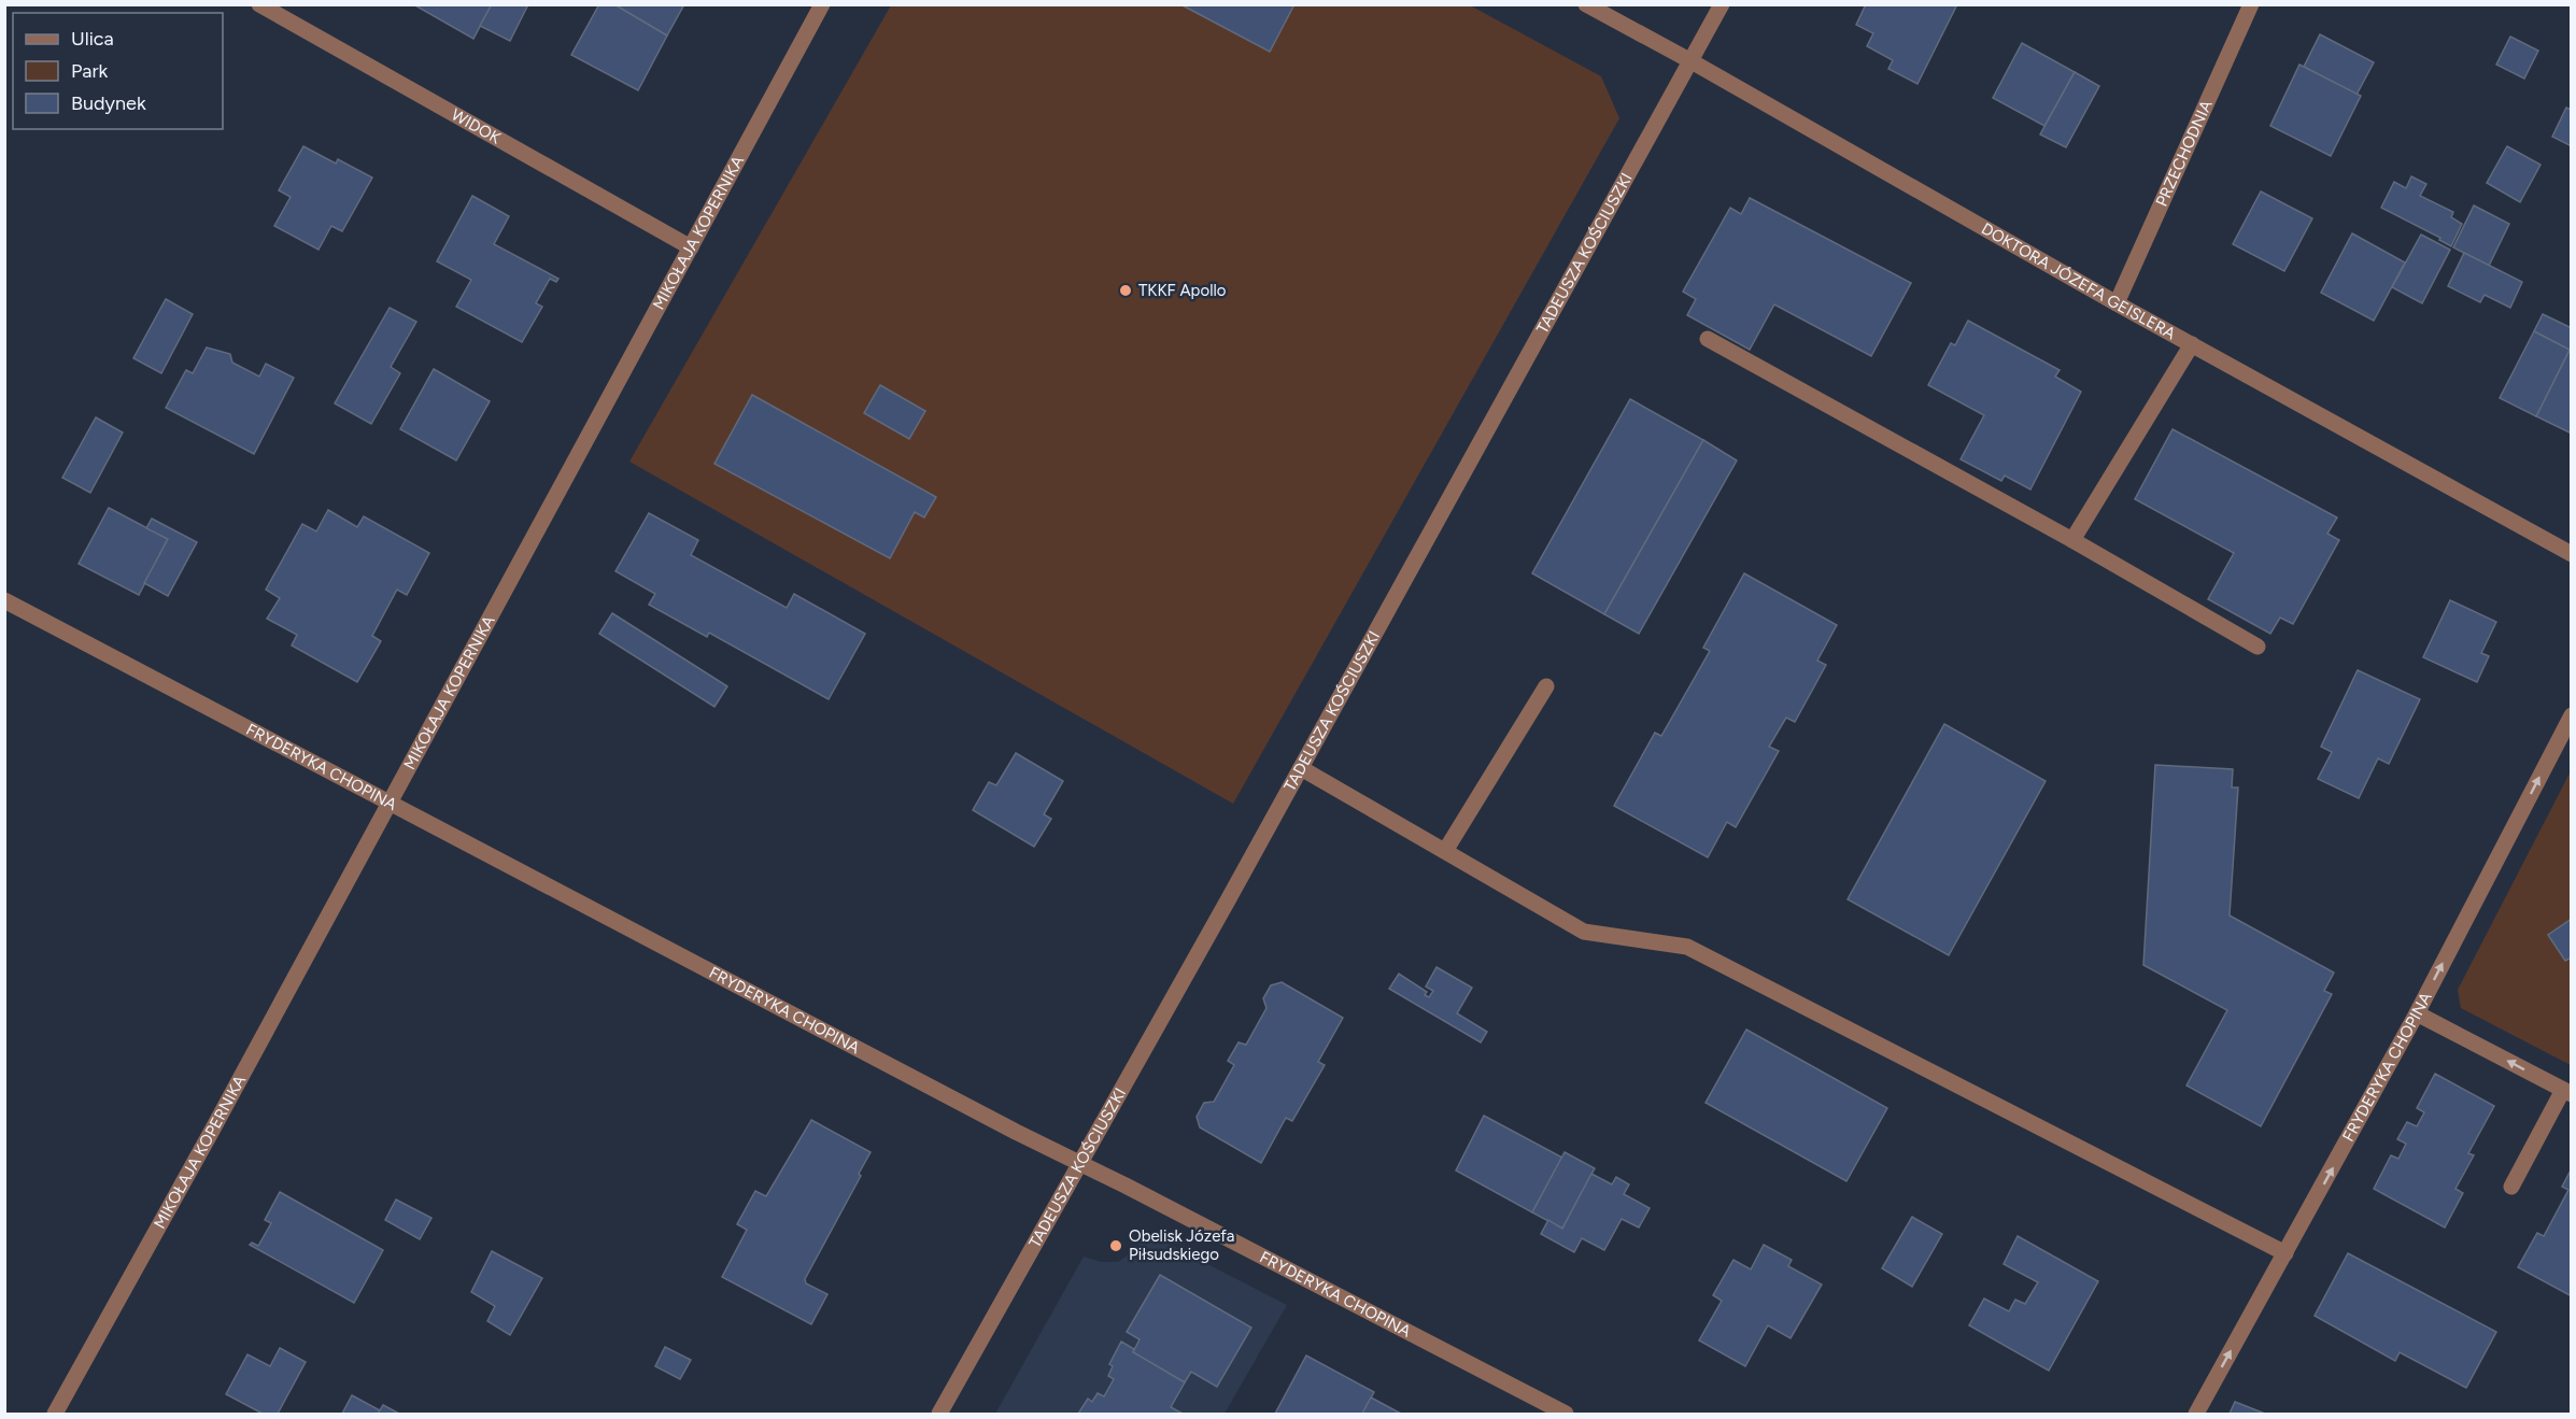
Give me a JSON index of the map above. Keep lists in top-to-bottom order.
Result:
{
  "streets": {
    "street": [
      "WIDOK",
      "PRZECHODNIA",
      "MIKOŁAJA KOPERNIKA",
      "TADEUSZA KOŚCIUSZKI",
      "DOKTORA JÓZEFA GEISLERA",
      "FRYDERYKA CHOPINA"
    ]
  },
  "crossings": [
    ["WIDOK", "MIKOŁAJA KOPERNIKA"],
    ["PRZECHODNIA", "DOKTORA JÓZEFA GEISLERA"],
    ["MIKOŁAJA KOPERNIKA", "FRYDERYKA CHOPINA"],
    ["TADEUSZA KOŚCIUSZKI", "DOKTORA JÓZEFA GEISLERA"],
    ["TADEUSZA KOŚCIUSZKI", "FRYDERYKA CHOPINA"]
  ],
  "places": ["TKKF Apollo", "Obelisk Józefa Piłsudskiego"],
  "legend": ["Ulica", "Park", "Budynek"]
}
